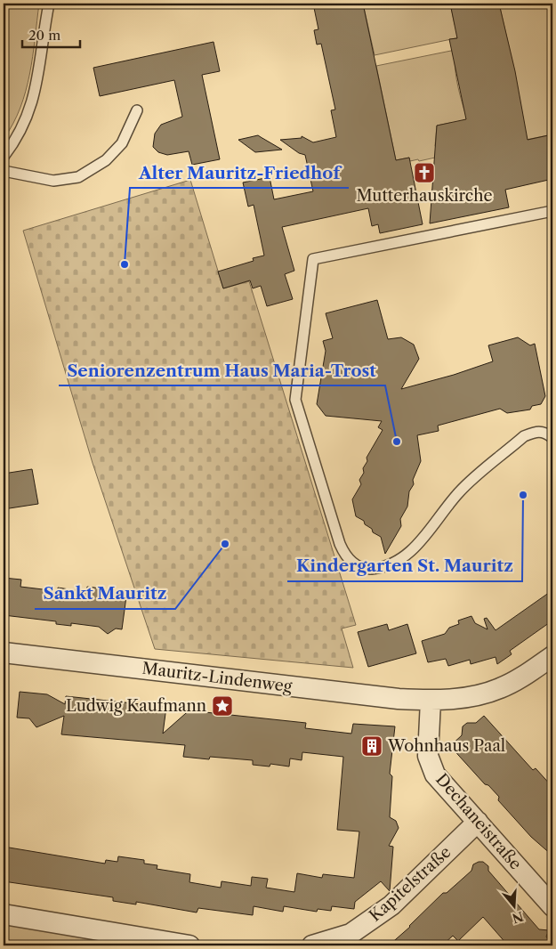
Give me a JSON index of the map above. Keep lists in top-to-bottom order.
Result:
{
  "streets": {
    "street": ["Mauritz-Lindenweg", "Dechaneistraße", "Kapitelstraße"]
  },
  "crossings": [
    ["Mauritz-Lindenweg", "Dechaneistraße"],
    ["Dechaneistraße", "Kapitelstraße"]
  ],
  "places": {
    "church": ["Mutterhauskirche"],
    "other": [
      "Alter Mauritz-Friedhof",
      "Seniorenzentrum Haus Maria-Trost",
      "Kindergarten St. Mauritz",
      "Sankt Mauritz"
    ],
    "place": ["Ludwig Kaufmann"],
    "building": ["Wohnhaus Paal"]
  },
  "scale_bar": "20 m",
  "north": "bottom"
}
